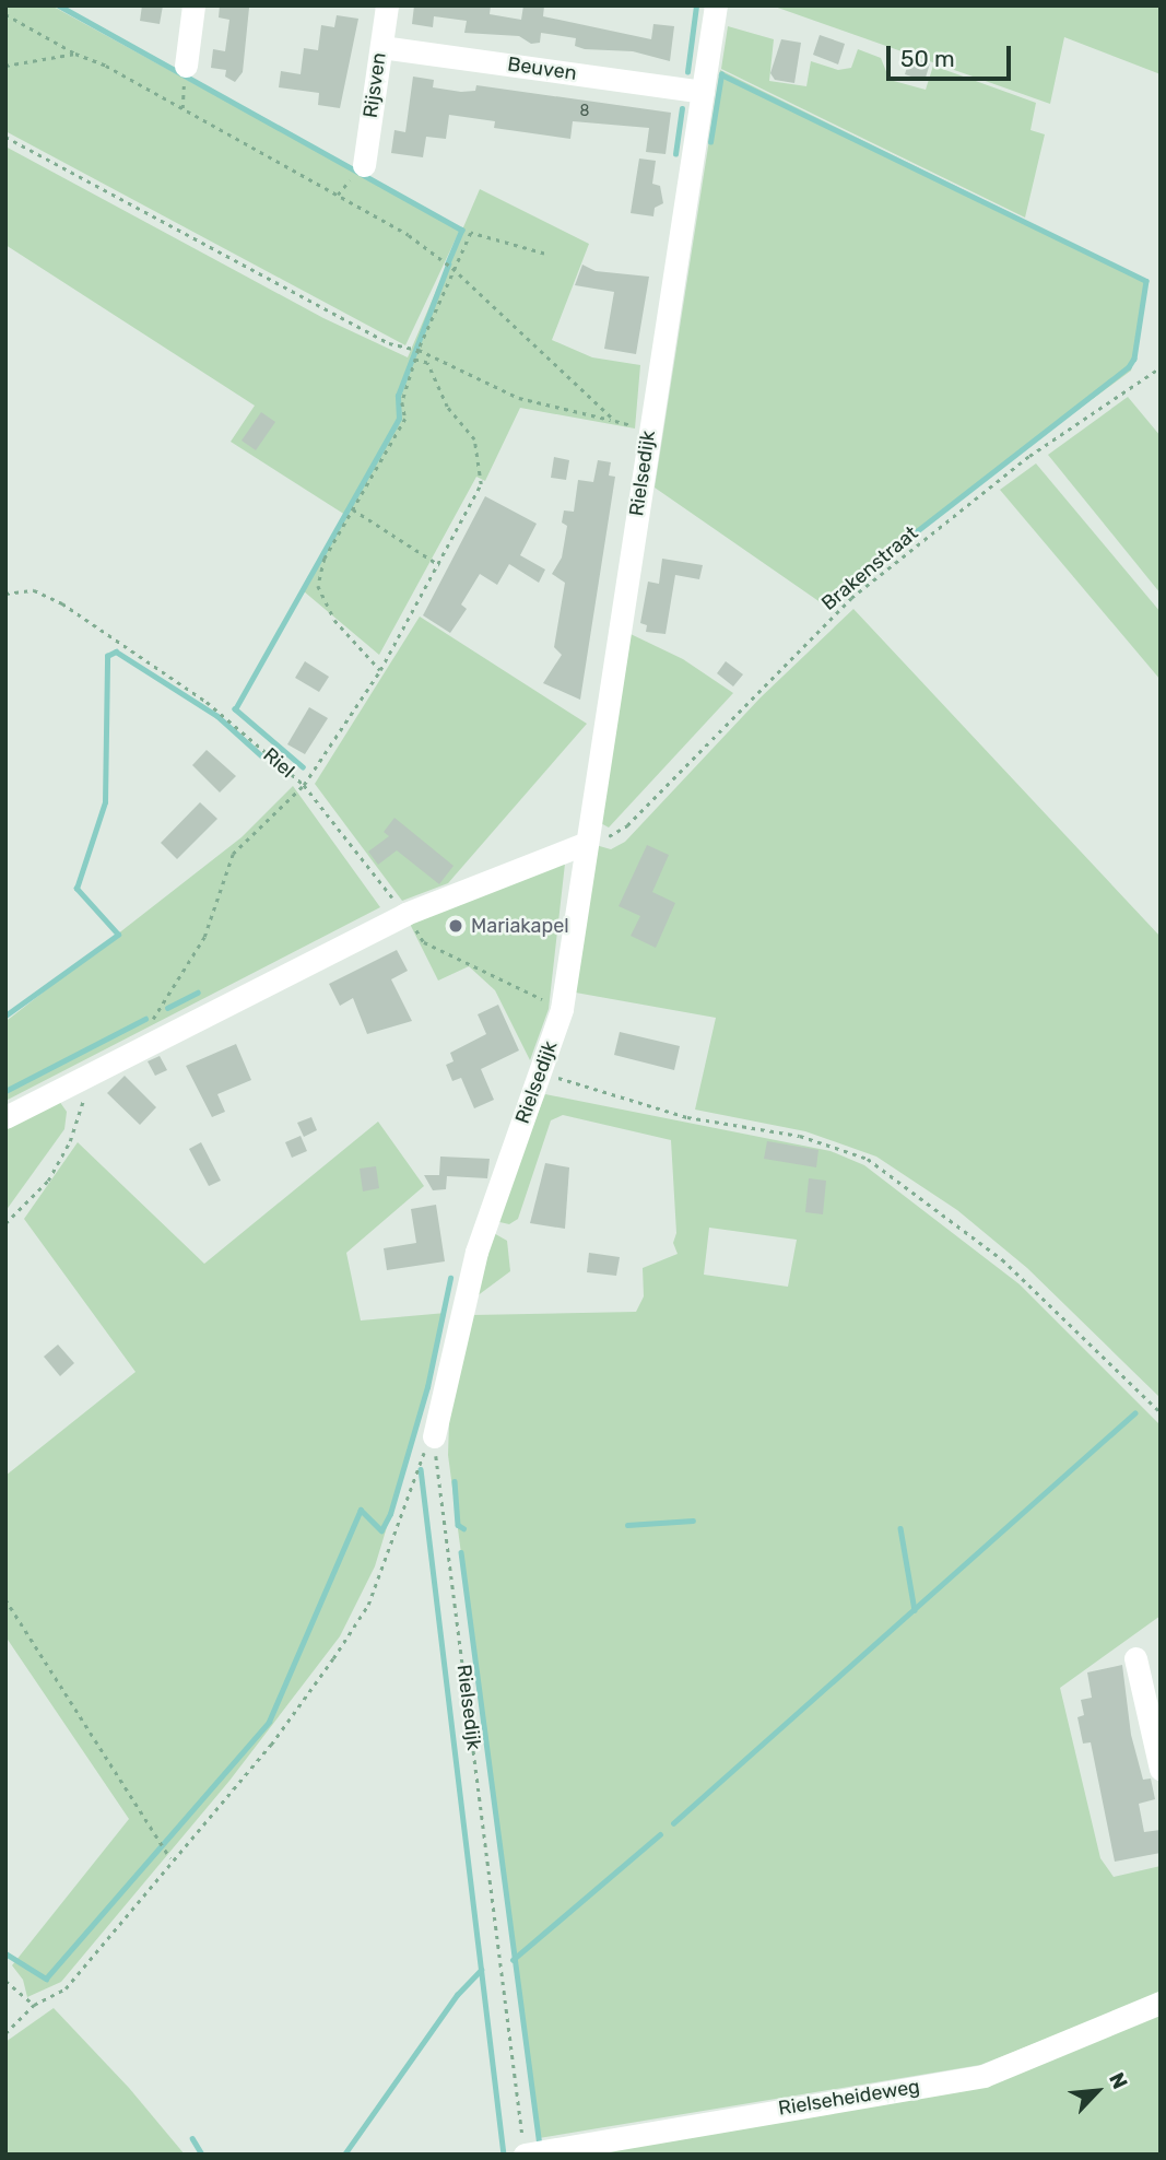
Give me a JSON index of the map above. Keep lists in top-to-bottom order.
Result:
{
  "streets": {
    "street": [
      "Beuven",
      "Rijsven",
      "Rielsedijk",
      "Rielseheideweg"
    ],
    "path": ["Brakenstraat", "Riel"]
  },
  "crossings": [
    ["Beuven", "Rijsven"],
    ["Beuven", "Rielsedijk"],
    ["Rielsedijk", "Riel"],
    ["Rielsedijk", "Rielseheideweg"]
  ],
  "places": ["Mariakapel"],
  "house_numbers": ["8"],
  "scale_bar": "50 m",
  "north": "top right"
}
